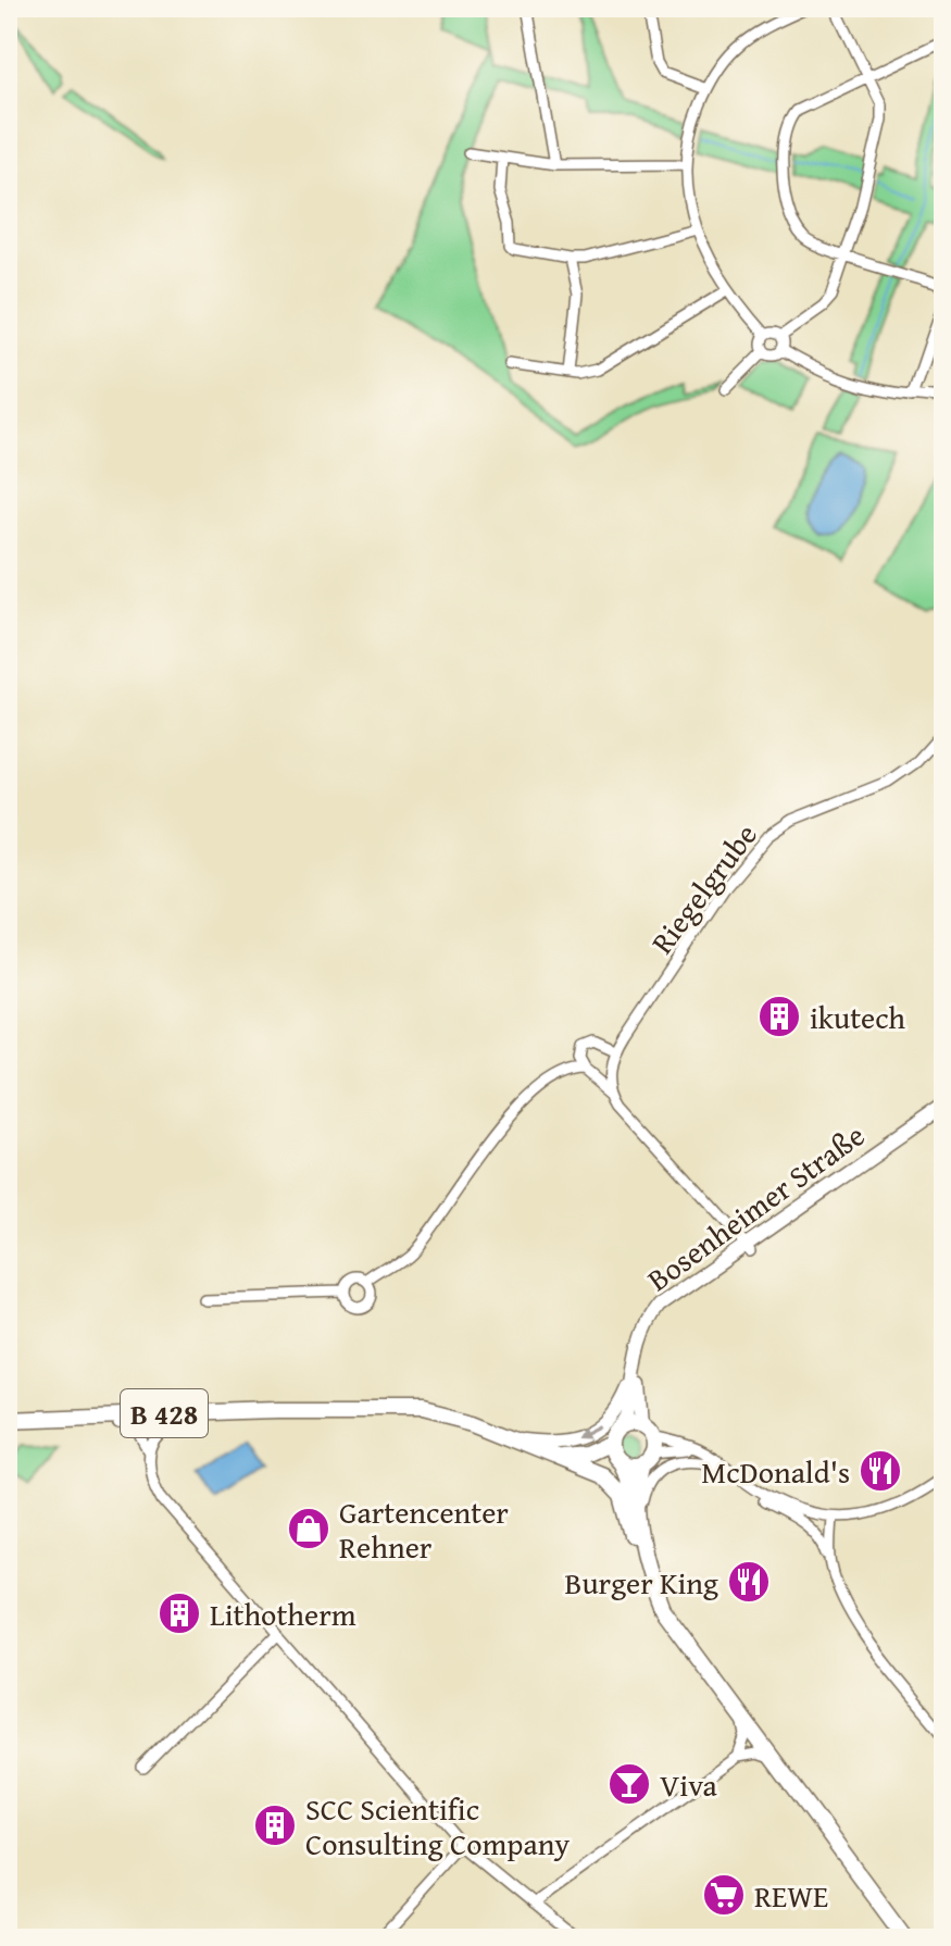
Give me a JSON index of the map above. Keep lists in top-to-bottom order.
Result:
{
  "streets": {
    "main road": ["B 428"],
    "street": ["Riegelgrube", "Bosenheimer Straße"]
  },
  "crossings": [
    ["Bosenheimer Straße", "B 428"]
  ],
  "places": {
    "building": ["ikutech", "Lithotherm", "SCC Scientific Consulting Company"],
    "restaurant": ["McDonald's", "Burger King"],
    "shop": ["Gartencenter Rehner"],
    "bar": ["Viva"],
    "supermarket": ["REWE"]
  }
}
